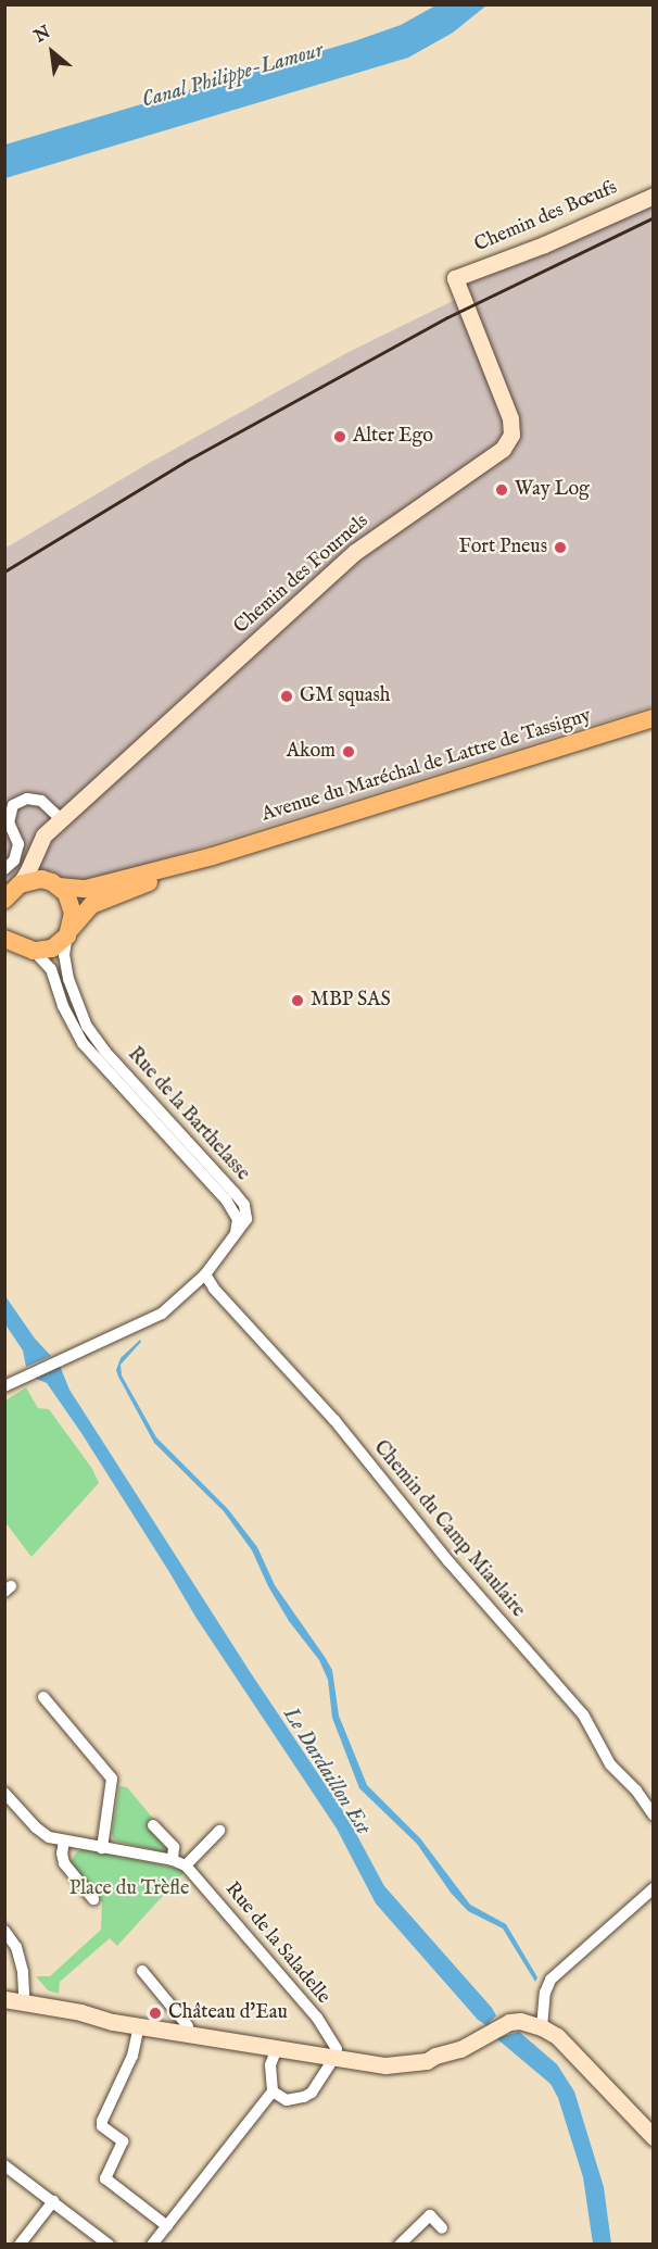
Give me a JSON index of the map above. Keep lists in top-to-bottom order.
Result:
{
  "streets": {
    "main road": ["Avenue du Maréchal de Lattre de Tassigny"],
    "street": [
      "Chemin des Bœufs",
      "Chemin des Fournels",
      "Rue de la Barthelasse",
      "Chemin du Camp Miaulaire",
      "Rue de la Saladelle"
    ]
  },
  "crossings": [
    ["Chemin des Bœufs", "Chemin des Fournels"],
    ["Chemin des Fournels", "Avenue du Maréchal de Lattre de Tassigny"],
    ["Avenue du Maréchal de Lattre de Tassigny", "Rue de la Barthelasse"]
  ],
  "water": ["Canal Philippe-Lamour", "Le Dardaillon Est"],
  "parks": ["Place du Trèfle"],
  "places": [
    "Alter Ego",
    "Way Log",
    "Fort Pneus",
    "GM squash",
    "Akom",
    "MBP SAS",
    "Château d'Eau"
  ],
  "north": "top left"
}
